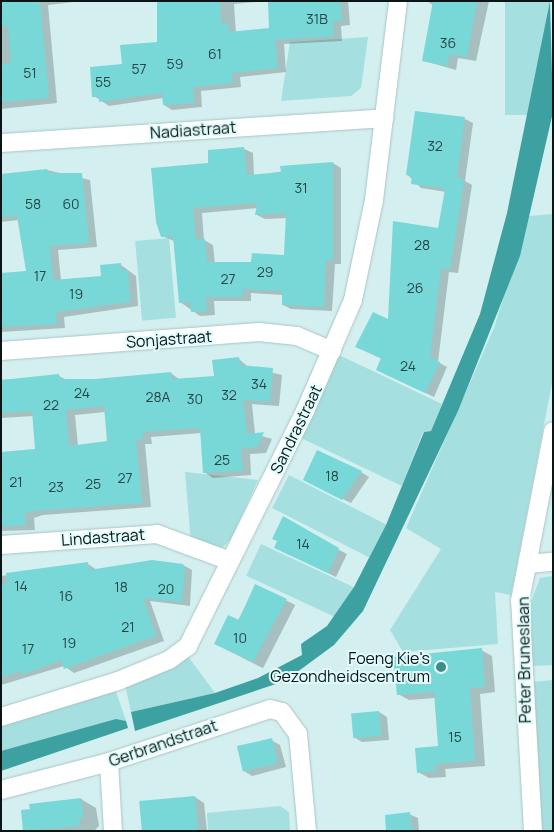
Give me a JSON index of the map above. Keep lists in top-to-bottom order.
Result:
{
  "streets": {
    "street": [
      "Nadiastraat",
      "Sonjastraat",
      "Sandrastraat",
      "Lindastraat",
      "Peter Bruneslaan",
      "Gerbrandstraat"
    ]
  },
  "crossings": [
    ["Nadiastraat", "Sandrastraat"],
    ["Sonjastraat", "Sandrastraat"],
    ["Sandrastraat", "Lindastraat"]
  ],
  "places": ["Foeng Kie's Gezondheidscentrum"],
  "house_numbers": [
    "31B",
    "36",
    "61",
    "59",
    "57",
    "51",
    "55",
    "32",
    "31",
    "58",
    "60",
    "28",
    "29",
    "17",
    "27",
    "26",
    "19",
    "24",
    "34",
    "24",
    "32",
    "28A",
    "30",
    "22",
    "25",
    "18",
    "27",
    "21",
    "25",
    "23",
    "14",
    "14",
    "18",
    "20",
    "16",
    "21",
    "10",
    "19",
    "17",
    "15"
  ]
}
